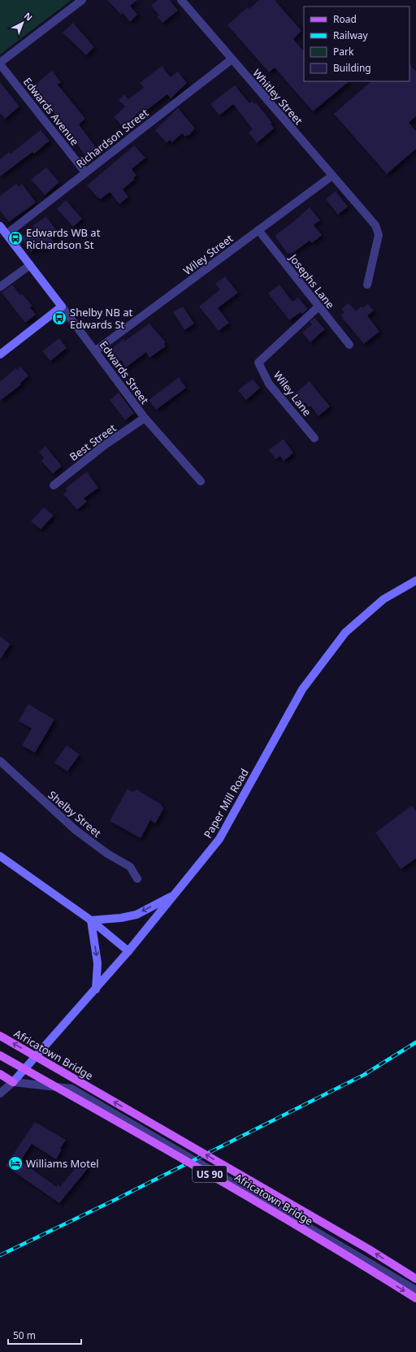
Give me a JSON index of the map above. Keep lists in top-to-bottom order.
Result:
{
  "streets": {
    "main road": ["Africatown Bridge", "US 90"],
    "street": [
      "Whitley Street",
      "Edwards Avenue",
      "Richardson Street",
      "Wiley Street",
      "Josephs Lane",
      "Edwards Street",
      "Wiley Lane",
      "Best Street",
      "Paper Mill Road",
      "Shelby Street"
    ]
  },
  "crossings": [
    ["Whitley Street", "Richardson Street"],
    ["Whitley Street", "Wiley Street"],
    ["Edwards Avenue", "Richardson Street"],
    ["Richardson Street", "Edwards Street"],
    ["Wiley Street", "Josephs Lane"],
    ["Wiley Street", "Edwards Street"],
    ["Josephs Lane", "Wiley Lane"],
    ["Edwards Street", "Best Street"]
  ],
  "places": {
    "bus stop": ["Edwards WB at Richardson St", "Shelby NB at Edwards St"],
    "hotel": ["Williams Motel"]
  },
  "legend": [
    "Road",
    "Railway",
    "Park",
    "Building"
  ],
  "scale_bar": "50 m",
  "north": "top right"
}
